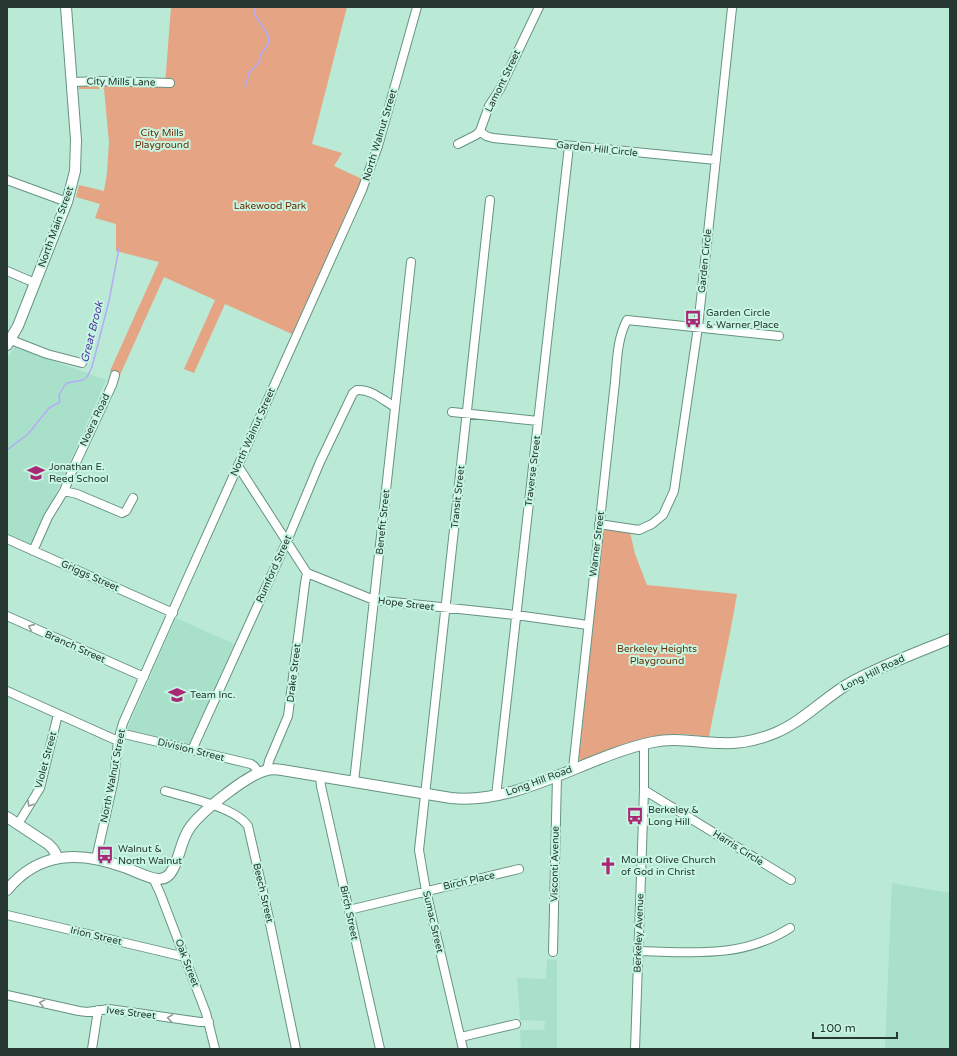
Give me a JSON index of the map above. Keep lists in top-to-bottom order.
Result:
{
  "streets": {
    "main road": ["North Main Street", "Long Hill Road"],
    "street": [
      "Lamont Street",
      "City Mills Lane",
      "North Walnut Street",
      "Garden Hill Circle",
      "Garden Circle",
      "Noera Road",
      "Traverse Street",
      "Transit Street",
      "Benefit Street",
      "Warner Street",
      "Rumford Street",
      "Griggs Street",
      "Hope Street",
      "Branch Street",
      "Drake Street",
      "Division Street",
      "Violet Street",
      "Harris Circle",
      "Visconti Avenue",
      "Birch Place",
      "Beech Street",
      "Birch Street",
      "Sumac Street",
      "Berkeley Avenue",
      "Irion Street",
      "Oak Street",
      "Ives Street"
    ]
  },
  "crossings": [
    ["Lamont Street", "Garden Hill Circle"],
    ["City Mills Lane", "North Main Street"],
    ["North Walnut Street", "Griggs Street"],
    ["North Walnut Street", "Branch Street"],
    ["North Walnut Street", "Division Street"],
    ["Garden Hill Circle", "Garden Circle"],
    ["Garden Hill Circle", "Traverse Street"],
    ["Garden Circle", "Warner Street"],
    ["Noera Road", "Griggs Street"],
    ["Traverse Street", "Hope Street"],
    ["Traverse Street", "Long Hill Road"],
    ["Transit Street", "Hope Street"],
    ["Transit Street", "Long Hill Road"],
    ["Transit Street", "Sumac Street"],
    ["Benefit Street", "Rumford Street"],
    ["Benefit Street", "Hope Street"],
    ["Benefit Street", "Long Hill Road"],
    ["Warner Street", "Hope Street"],
    ["Warner Street", "Long Hill Road"],
    ["Rumford Street", "Division Street"],
    ["Hope Street", "Drake Street"],
    ["Drake Street", "Long Hill Road"],
    ["Drake Street", "Division Street"],
    ["Long Hill Road", "Division Street"],
    ["Long Hill Road", "Visconti Avenue"],
    ["Long Hill Road", "Birch Street"],
    ["Long Hill Road", "Sumac Street"],
    ["Long Hill Road", "Berkeley Avenue"],
    ["Harris Circle", "Berkeley Avenue"],
    ["Birch Place", "Birch Street"],
    ["Birch Place", "Sumac Street"],
    ["Irion Street", "Oak Street"],
    ["Oak Street", "Ives Street"]
  ],
  "one_way": ["Violet Street", "Ives Street"],
  "water": ["Great Brook"],
  "parks": ["City Mills Playground", "Lakewood Park", "Berkeley Heights Playground"],
  "places": {
    "bus stop": ["Garden Circle & Warner Place", "Berkeley & Long Hill", "Walnut & North Walnut"],
    "school or university": ["Jonathan E. Reed School", "Team Inc."],
    "church": ["Mount Olive Church of God in Christ"]
  },
  "scale_bar": "100 m"
}
